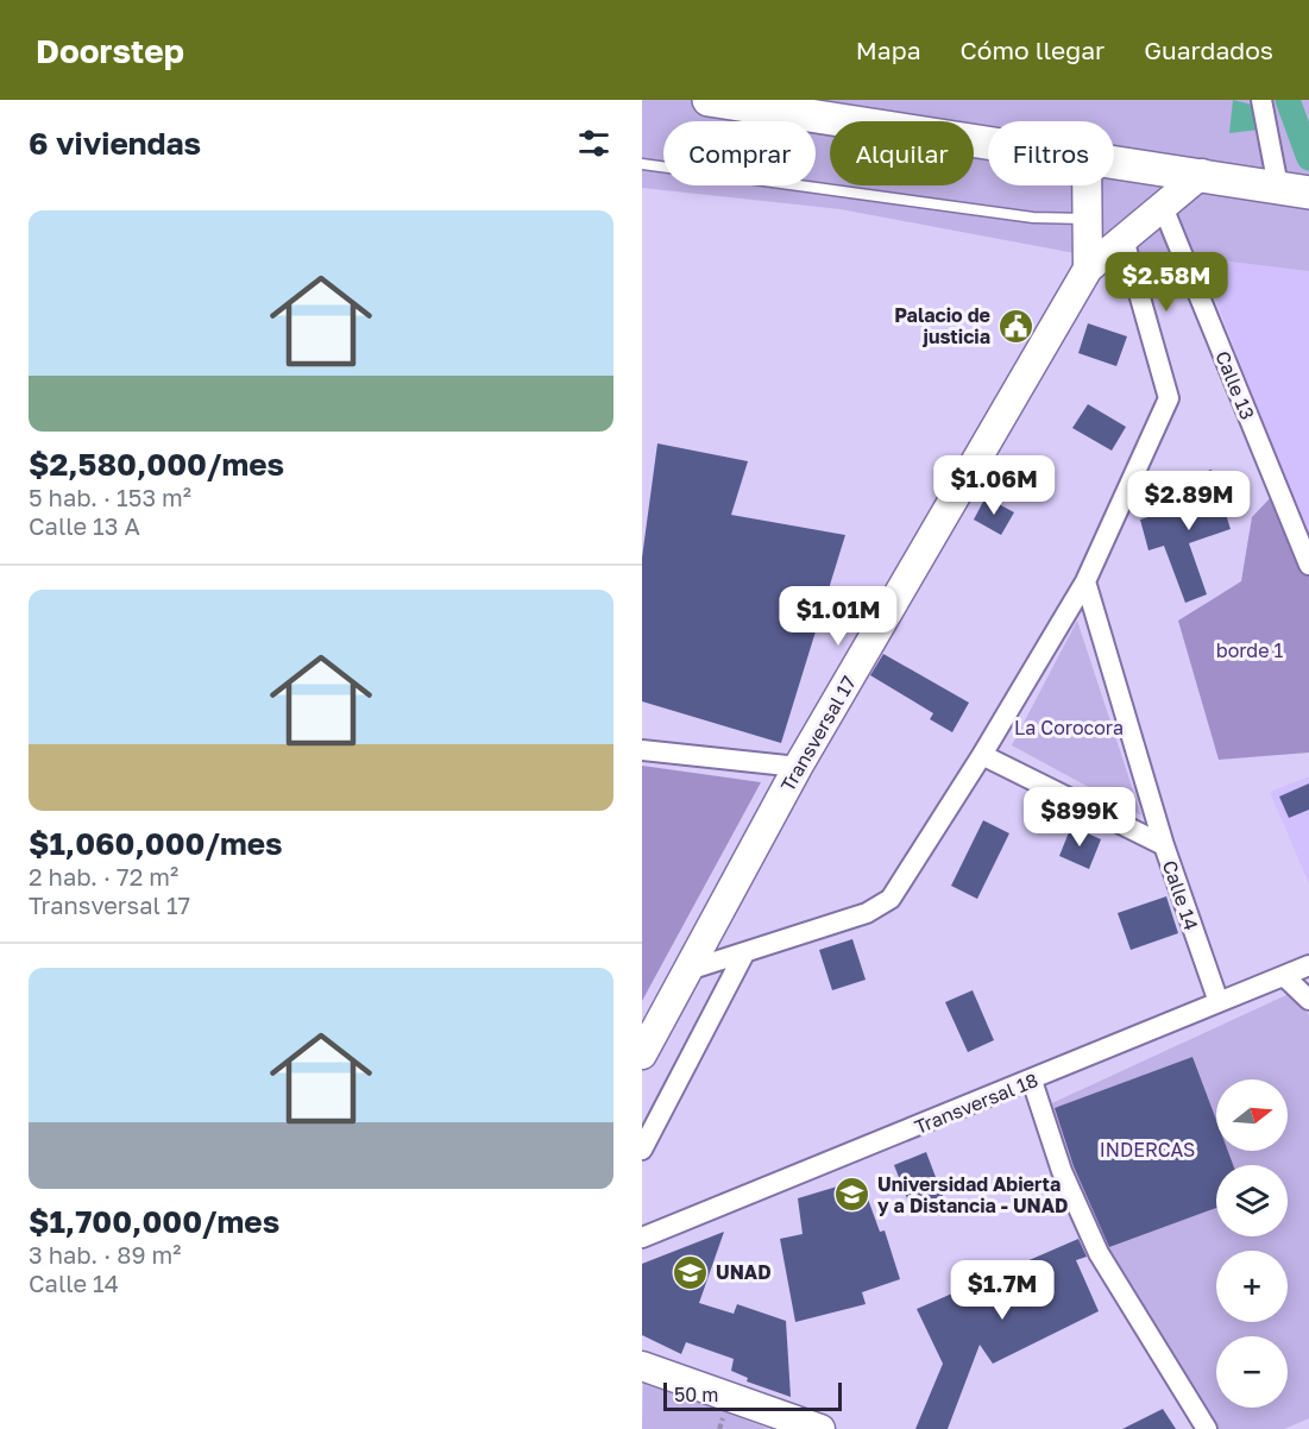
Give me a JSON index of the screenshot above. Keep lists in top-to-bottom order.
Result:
{
  "streets": {
    "street": [
      "Calle 13",
      "Transversal 17",
      "Calle 14",
      "Transversal 18"
    ]
  },
  "crossings": [
    ["Calle 14", "Transversal 18"]
  ],
  "parks": ["borde 1", "La Corocora", "INDERCAS"],
  "places": {
    "public building": ["Palacio de justicia"],
    "school or university": ["Universidad Abierta y a Distancia - UNAD", "UNAD"]
  },
  "scale_bar": "50 m",
  "north": "right",
  "page": {
    "header": "Doorstep",
    "nav": ["Mapa", "Cómo llegar", "Guardados"],
    "heading": "6 viviendas",
    "chip": ["Comprar", "Alquilar", "Filtros"],
    "list": [
      {
        "name": "$2,580,000/mes",
        "note": "5 hab. · 153 m² · Calle 13 A"
      },
      {
        "name": "$1,060,000/mes",
        "note": "2 hab. · 72 m² · Transversal 17"
      },
      {
        "name": "$1,700,000/mes",
        "note": "3 hab. · 89 m² · Calle 14"
      }
    ],
    "price": [
      "$2.58M",
      "$1.06M",
      "$2.89M",
      "$1.01M",
      "$899K",
      "$1.7M"
    ],
    "map_buttons": ["+", "−"],
    "scale": "50 m"
  }
}
